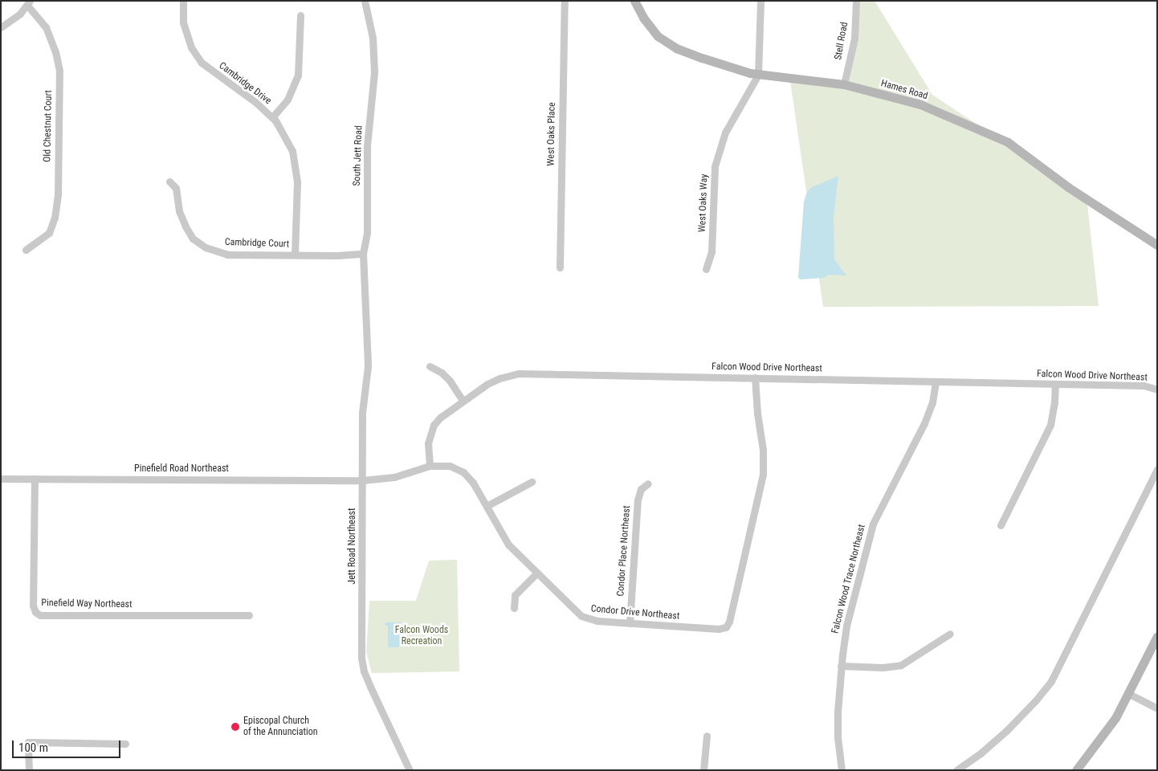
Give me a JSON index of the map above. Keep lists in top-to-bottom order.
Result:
{
  "streets": {
    "street": [
      "Stell Road",
      "Cambridge Drive",
      "Hames Road",
      "Old Chestnut Court",
      "West Oaks Place",
      "South Jett Road",
      "West Oaks Way",
      "Cambridge Court",
      "Falcon Wood Drive Northeast",
      "Pinefield Road Northeast",
      "Jett Road Northeast",
      "Condor Place Northeast",
      "Falcon Wood Trace Northeast",
      "Pinefield Way Northeast",
      "Condor Drive Northeast"
    ]
  },
  "crossings": [
    ["Stell Road", "Hames Road"],
    ["Cambridge Drive", "Cambridge Court"],
    ["Hames Road", "West Oaks Way"],
    ["South Jett Road", "Cambridge Court"],
    ["South Jett Road", "Jett Road Northeast"],
    ["Falcon Wood Drive Northeast", "Falcon Wood Trace Northeast"],
    ["Falcon Wood Drive Northeast", "Condor Drive Northeast"],
    ["Pinefield Road Northeast", "Jett Road Northeast"],
    ["Pinefield Road Northeast", "Pinefield Way Northeast"],
    ["Pinefield Road Northeast", "Condor Drive Northeast"],
    ["Jett Road Northeast", "Condor Drive Northeast"],
    ["Condor Place Northeast", "Condor Drive Northeast"]
  ],
  "parks": ["Falcon Woods Recreation"],
  "places": ["Episcopal Church of the Annunciation"],
  "scale_bar": "100 m"
}
